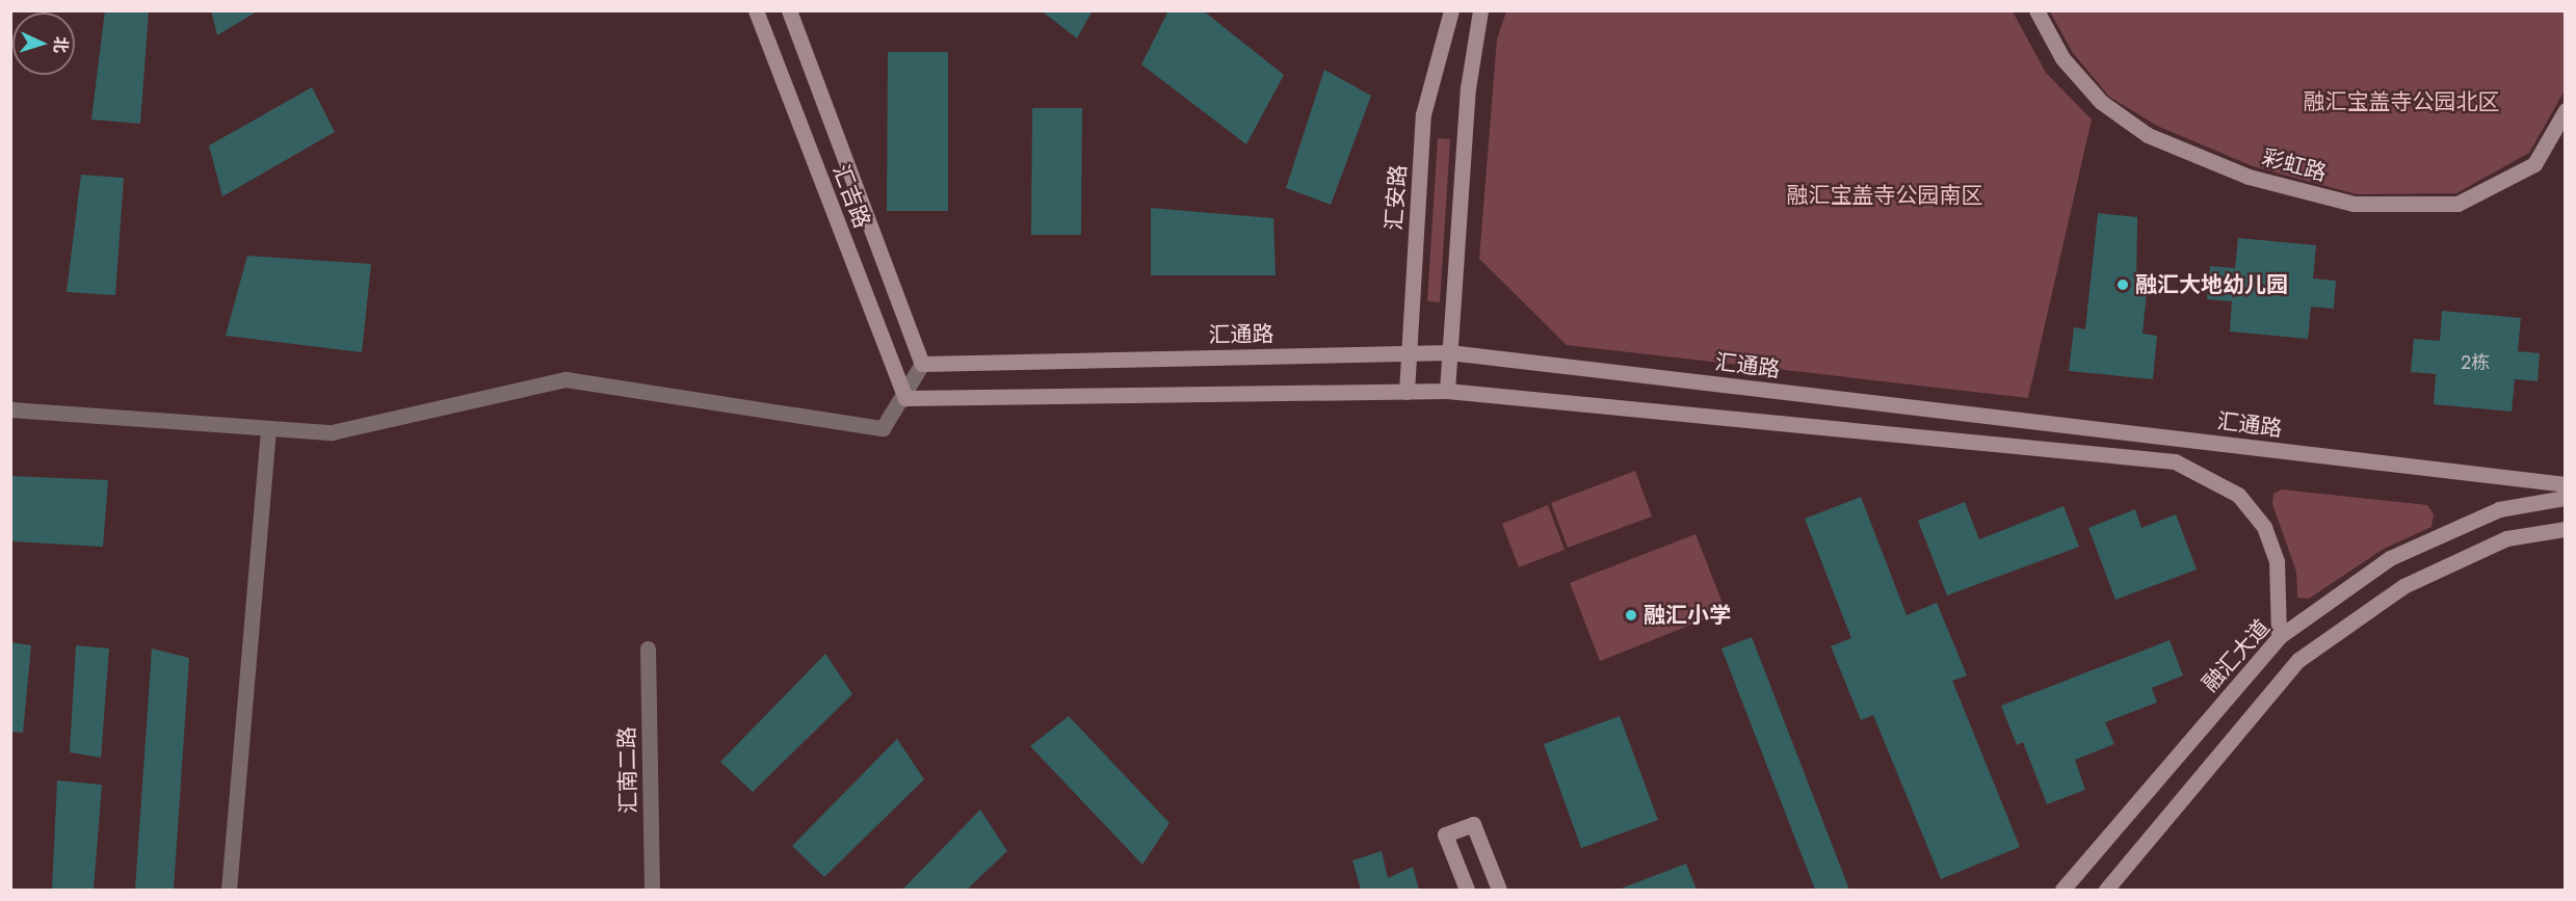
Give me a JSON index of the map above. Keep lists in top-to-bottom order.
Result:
{
  "streets": {
    "main road": [
      "彩虹路",
      "汇吉路",
      "汇安路",
      "汇通路",
      "融汇大道"
    ],
    "street": ["汇南二路"]
  },
  "crossings": [
    ["汇吉路", "汇通路"],
    ["汇安路", "汇通路"]
  ],
  "parks": ["融汇宝盖寺公园北区", "融汇宝盖寺公园南区"],
  "places": ["融汇大地幼儿园", "融汇小学"],
  "house_numbers": ["2栋"],
  "north": "right"
}
